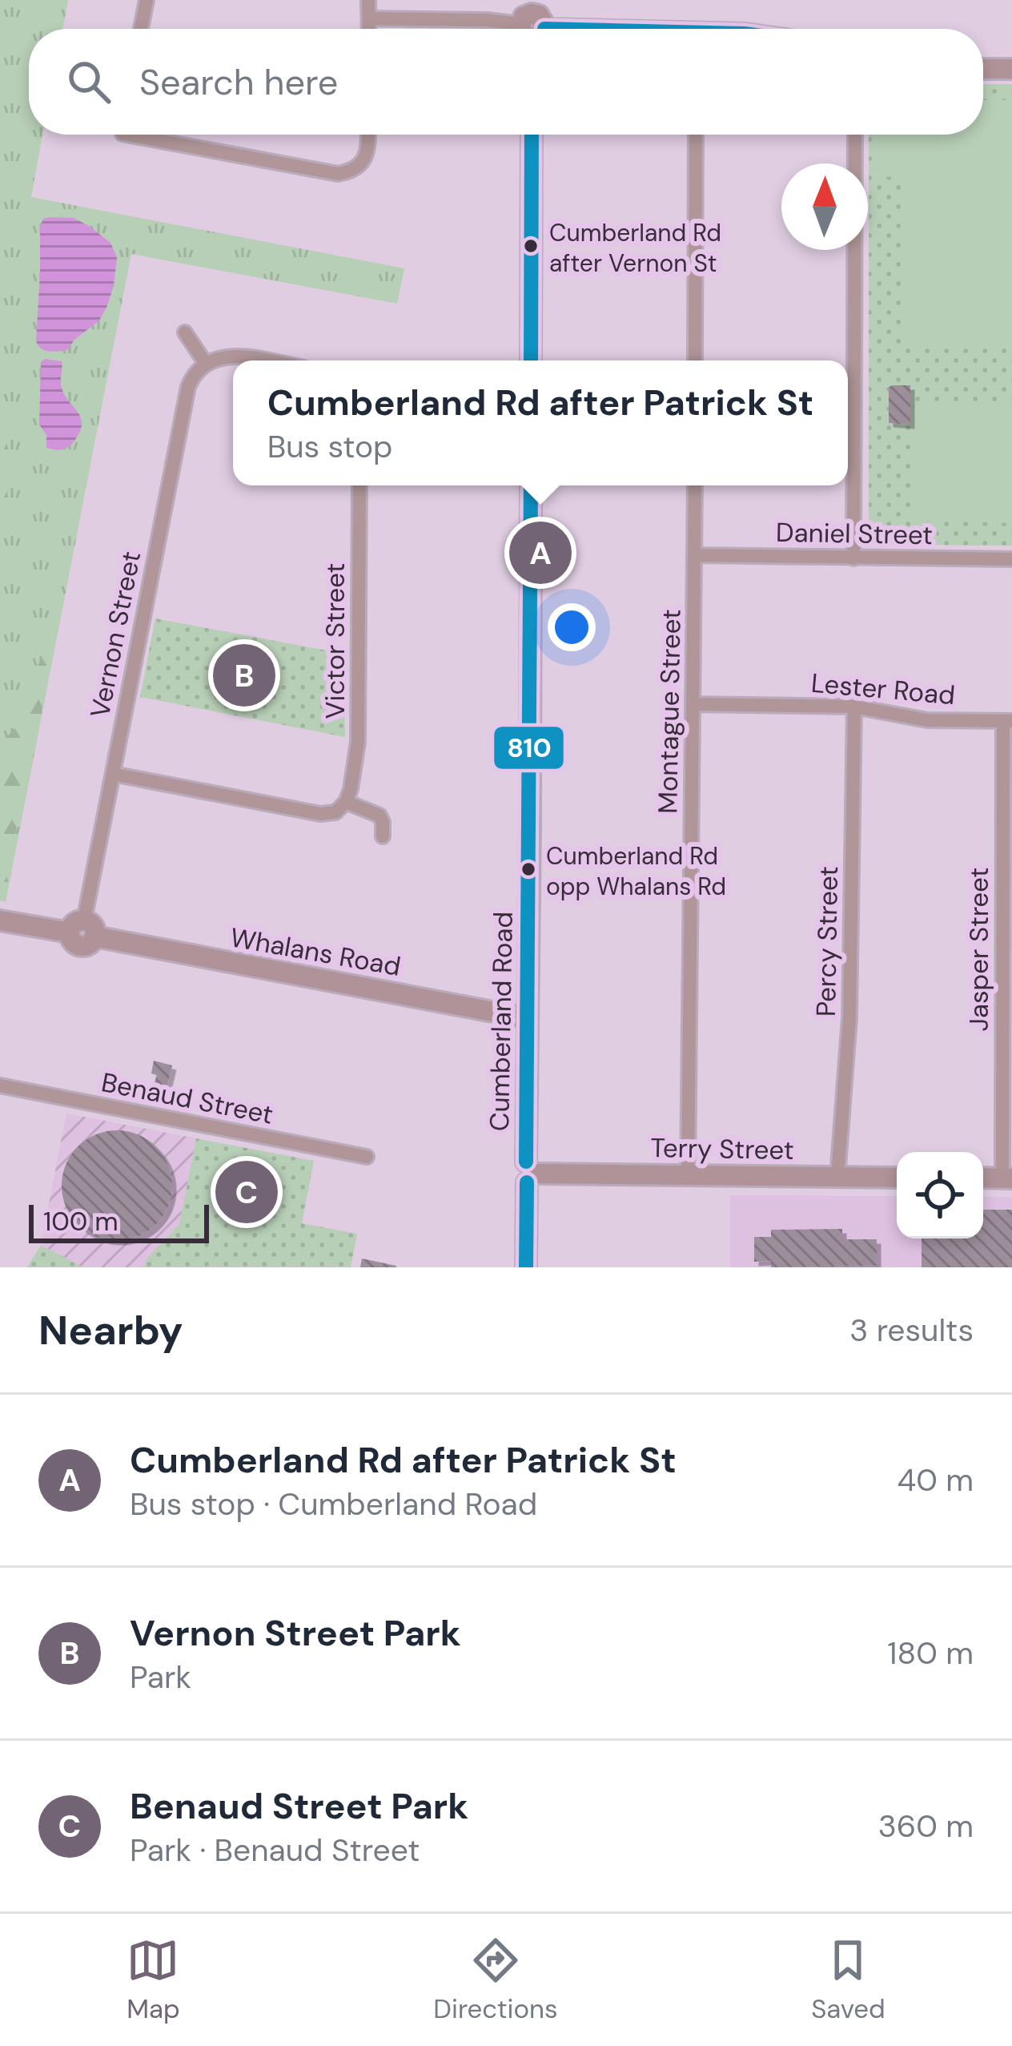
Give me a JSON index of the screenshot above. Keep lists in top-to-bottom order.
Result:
{
  "streets": {
    "street": [
      "Daniel Street",
      "Vernon Street",
      "Victor Street",
      "Lester Road",
      "Montague Street",
      "Percy Street",
      "Jasper Street",
      "Whalans Road",
      "Cumberland Road",
      "Benaud Street",
      "Terry Street"
    ]
  },
  "crossings": [
    ["Daniel Street", "Montague Street"],
    ["Vernon Street", "Whalans Road"],
    ["Lester Road", "Montague Street"],
    ["Lester Road", "Percy Street"],
    ["Lester Road", "Jasper Street"],
    ["Montague Street", "Terry Street"],
    ["Percy Street", "Terry Street"],
    ["Whalans Road", "Cumberland Road"],
    ["Cumberland Road", "Terry Street"]
  ],
  "places": ["Cumberland Rd after Vernon St", "Cumberland Rd opp Whalans Rd"],
  "lines": ["transit line 810"],
  "scale_bar": "100 m",
  "north": "top",
  "page": {
    "search": "Search here",
    "popup": ["Cumberland Rd after Patrick St", "Bus stop"],
    "pins": ["A", "B", "C"],
    "scale": "100 m",
    "heading": ["Nearby", "3 results"],
    "list": [
      {
        "mark": "A",
        "name": "Cumberland Rd after Patrick St",
        "note": "Bus stop · Cumberland Road",
        "value": "40 m"
      },
      {
        "mark": "B",
        "name": "Vernon Street Park",
        "note": "Park",
        "value": "180 m"
      },
      {
        "mark": "C",
        "name": "Benaud Street Park",
        "note": "Park · Benaud Street",
        "value": "360 m"
      }
    ],
    "nav": ["Map", "Directions", "Saved"]
  }
}
